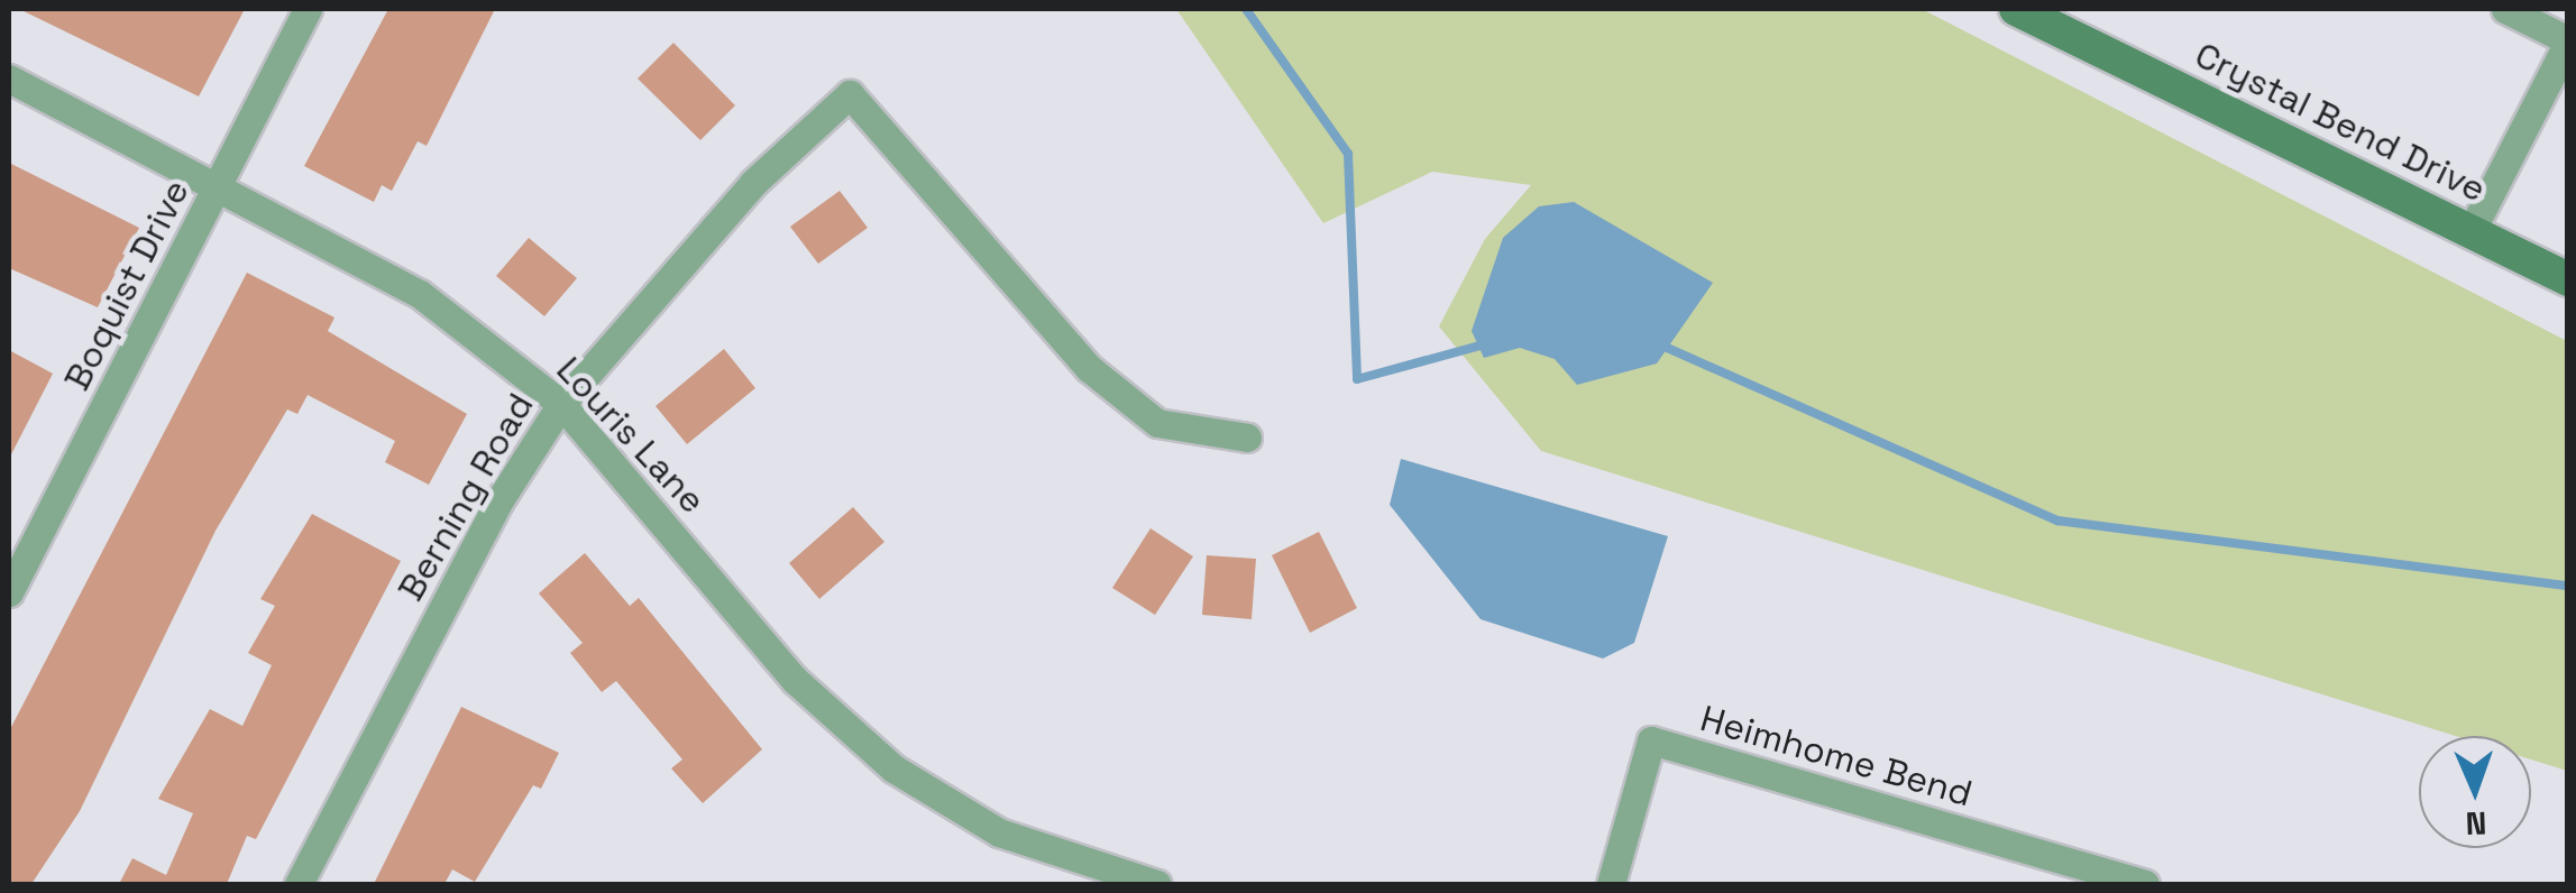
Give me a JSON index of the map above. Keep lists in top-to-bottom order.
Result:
{
  "streets": {
    "street": [
      "Crystal Bend Drive",
      "Boquist Drive",
      "Louris Lane",
      "Berning Road",
      "Heimhome Bend"
    ]
  },
  "crossings": [
    ["Boquist Drive", "Louris Lane"],
    ["Louris Lane", "Berning Road"]
  ],
  "north": "bottom"
}
